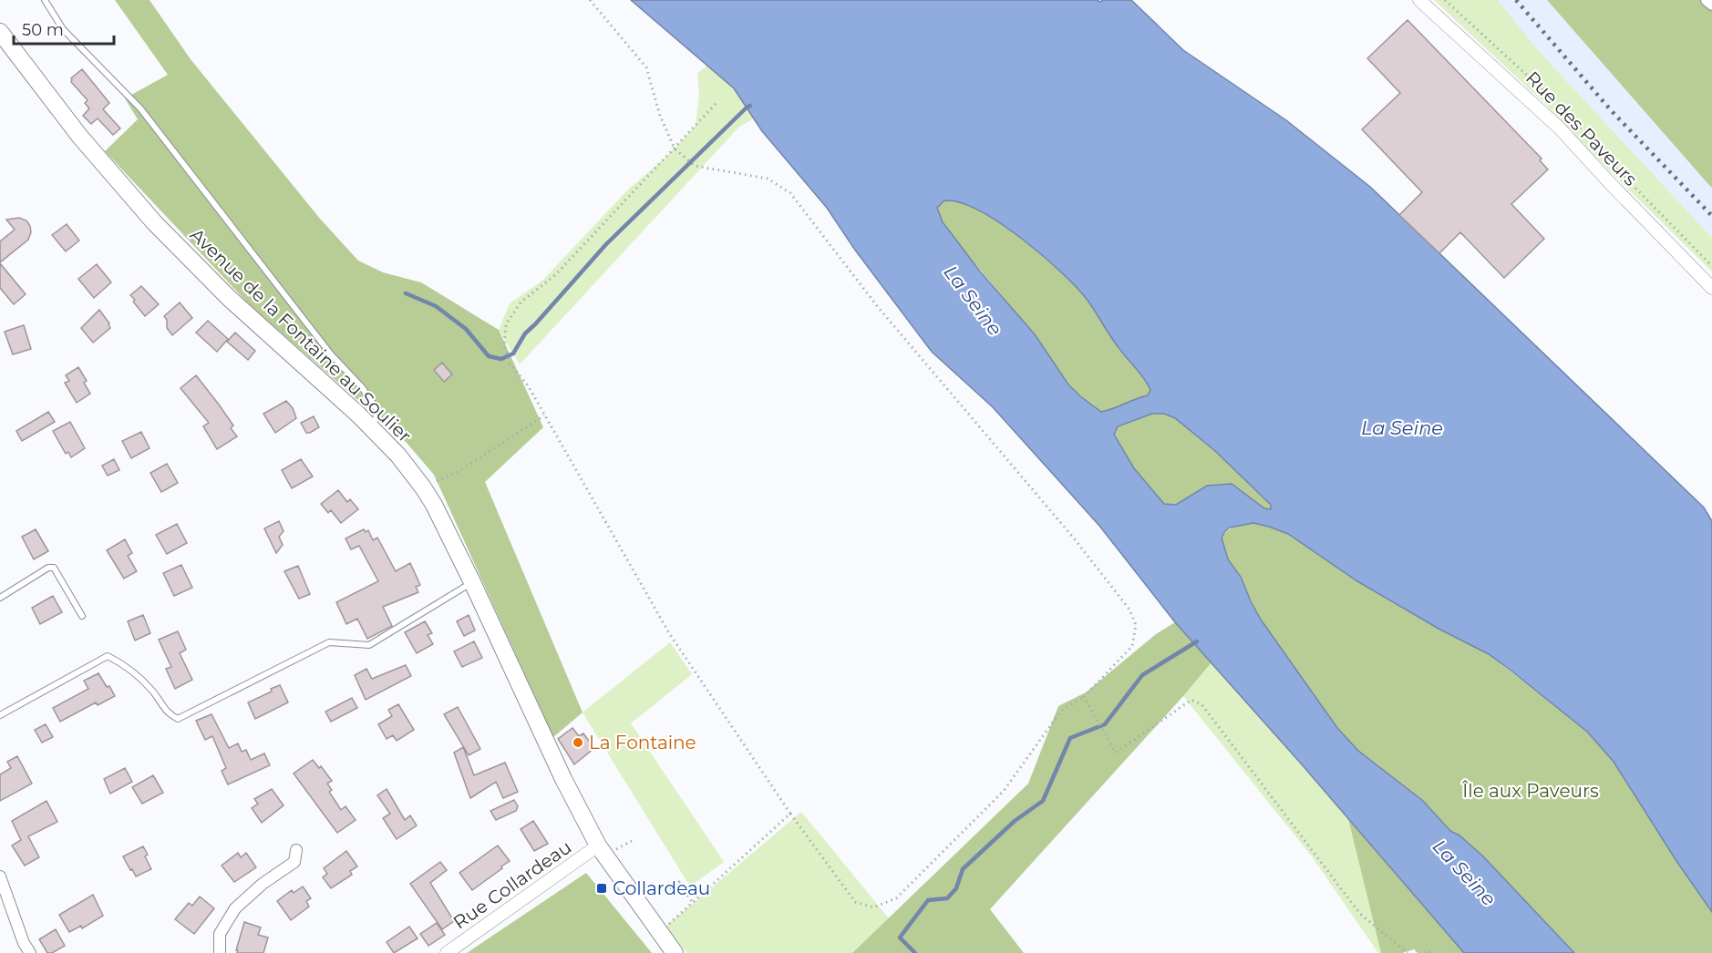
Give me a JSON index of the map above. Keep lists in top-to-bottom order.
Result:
{
  "streets": {
    "main road": ["Avenue de la Fontaine au Soulier"],
    "street": ["Rue des Paveurs", "Rue Collardeau"]
  },
  "crossings": [
    ["Avenue de la Fontaine au Soulier", "Rue Collardeau"]
  ],
  "water": ["La Seine"],
  "parks": ["Île aux Paveurs"],
  "places": {
    "other": ["La Fontaine"],
    "transit": ["Collardeau"]
  },
  "scale_bar": "50 m"
}
